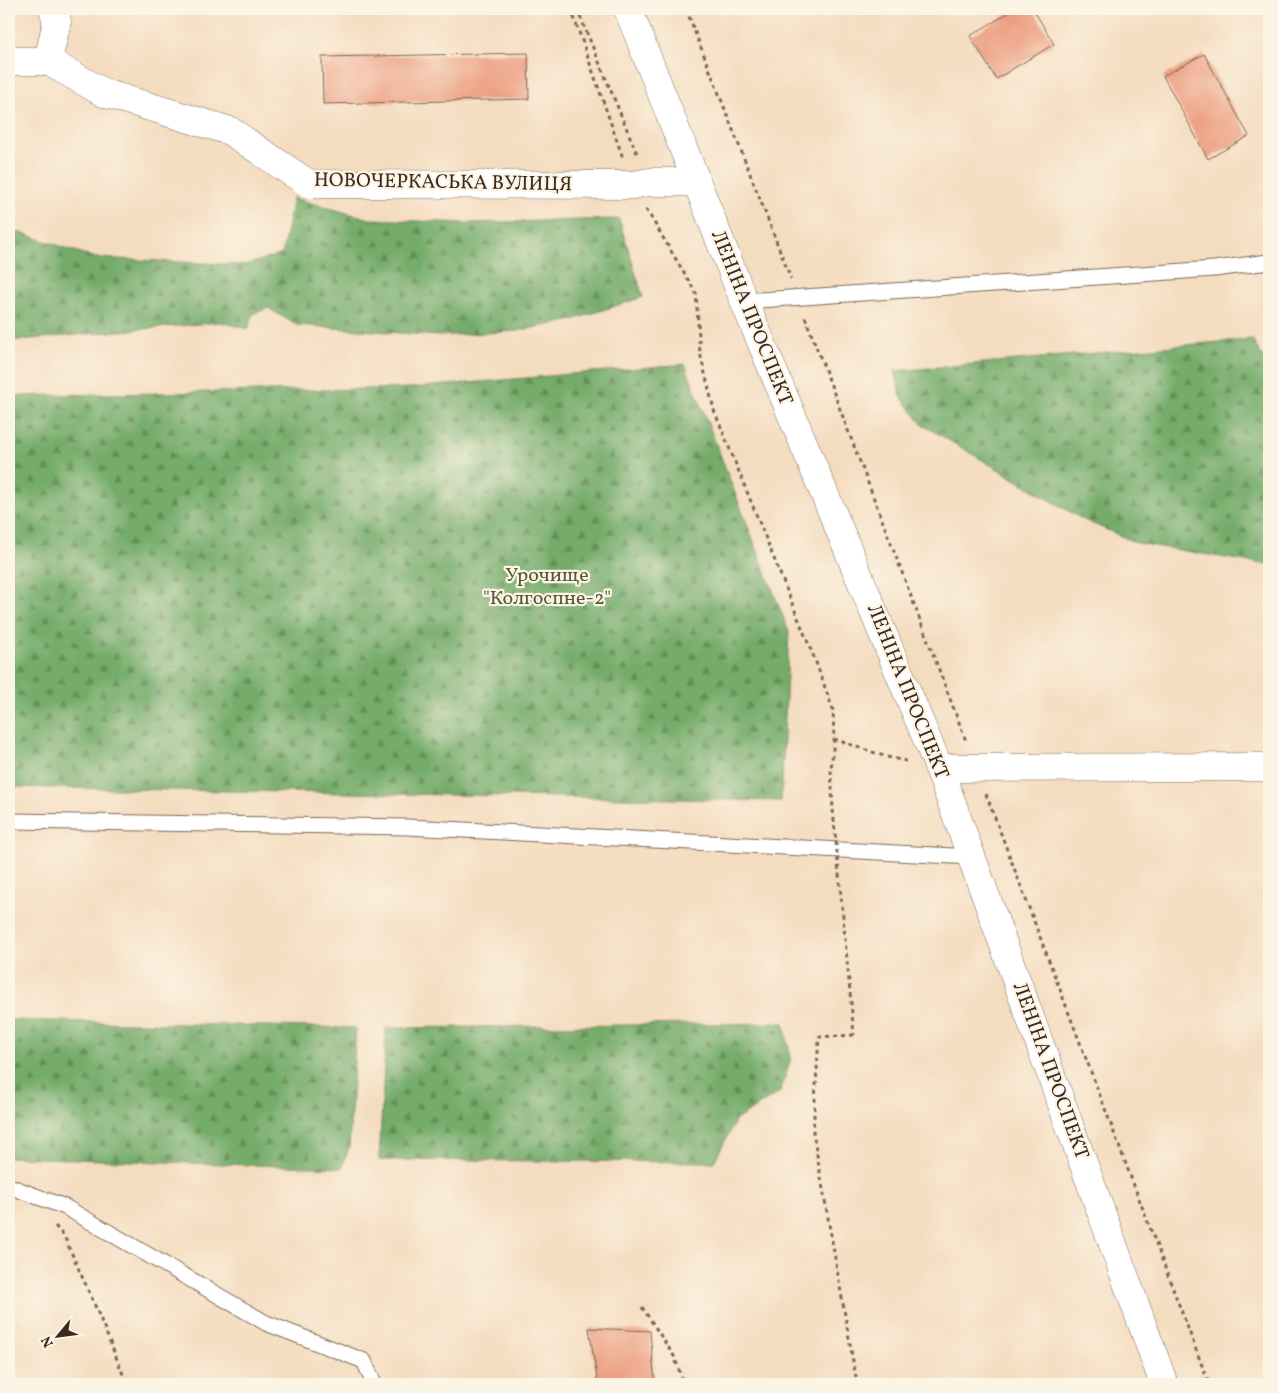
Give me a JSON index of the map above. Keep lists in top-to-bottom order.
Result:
{
  "streets": {
    "main road": ["НОВОЧЕРКАСЬКА ВУЛИЦЯ", "ЛЕНІНА ПРОСПЕКТ"]
  },
  "crossings": [
    ["НОВОЧЕРКАСЬКА ВУЛИЦЯ", "ЛЕНІНА ПРОСПЕКТ"]
  ],
  "parks": ["Урочище \"Колгоспне-2\""],
  "north": "bottom left"
}
